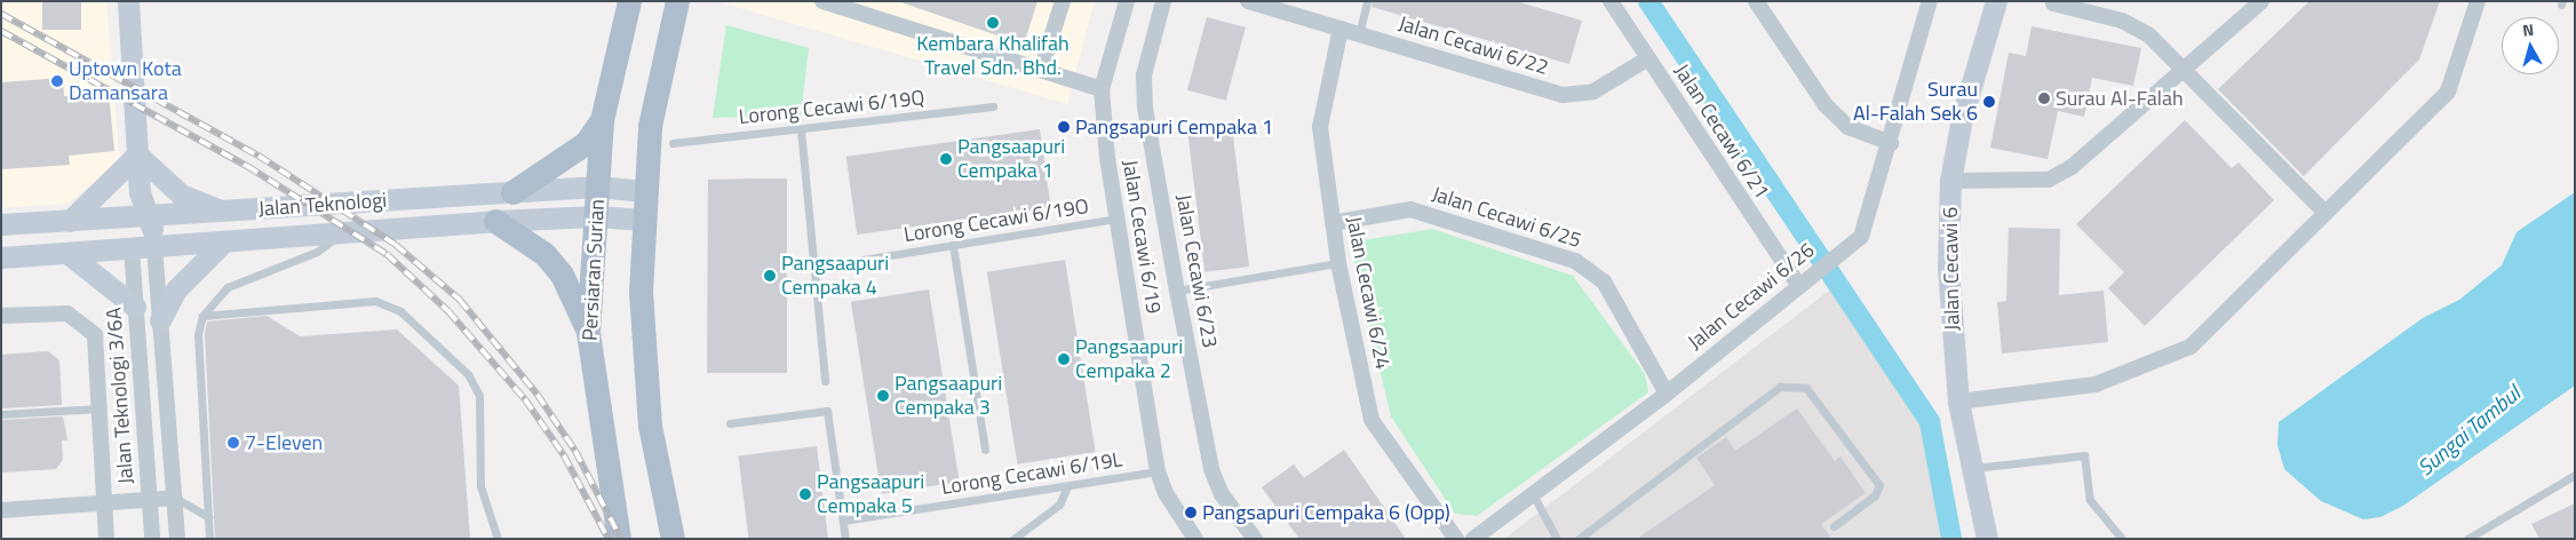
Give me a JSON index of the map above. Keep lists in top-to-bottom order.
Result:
{
  "streets": {
    "main road": ["Persiaran Surian"],
    "street": [
      "Jalan Cecawi 6/22",
      "Jalan Cecawi 6/21",
      "Jalan Teknologi",
      "Jalan Cecawi 6/25",
      "Jalan Cecawi 6/19",
      "Jalan Cecawi 6",
      "Jalan Cecawi 6/23",
      "Jalan Cecawi 6/24",
      "Jalan Cecawi 6/26",
      "Jalan Teknologi 3/6A"
    ],
    "lane": ["Lorong Cecawi 6/19Q", "Lorong Cecawi 6/19O", "Lorong Cecawi 6/19L"]
  },
  "crossings": [
    ["Jalan Cecawi 6/22", "Jalan Cecawi 6/21"],
    ["Jalan Cecawi 6/22", "Jalan Cecawi 6/24"],
    ["Jalan Cecawi 6/21", "Jalan Cecawi 6/26"],
    ["Jalan Teknologi", "Persiaran Surian"],
    ["Jalan Teknologi", "Jalan Teknologi 3/6A"],
    ["Jalan Cecawi 6/25", "Jalan Cecawi 6/24"],
    ["Jalan Cecawi 6/25", "Jalan Cecawi 6/26"],
    ["Lorong Cecawi 6/19O", "Jalan Cecawi 6/19"],
    ["Jalan Cecawi 6/19", "Lorong Cecawi 6/19L"]
  ],
  "water": ["Sungai Tambul"],
  "places": [
    "Kembara Khalifah Travel Sdn. Bhd.",
    "Uptown Kota Damansara",
    "Surau Al-Falah",
    "Surau Al-Falah Sek 6",
    "Pangsapuri Cempaka 1",
    "Pangsaapuri Cempaka 1",
    "Pangsaapuri Cempaka 4",
    "Pangsaapuri Cempaka 2",
    "Pangsaapuri Cempaka 3",
    "7-Eleven",
    "Pangsaapuri Cempaka 5",
    "Pangsapuri Cempaka 6 (Opp)"
  ],
  "north": "top"
}
